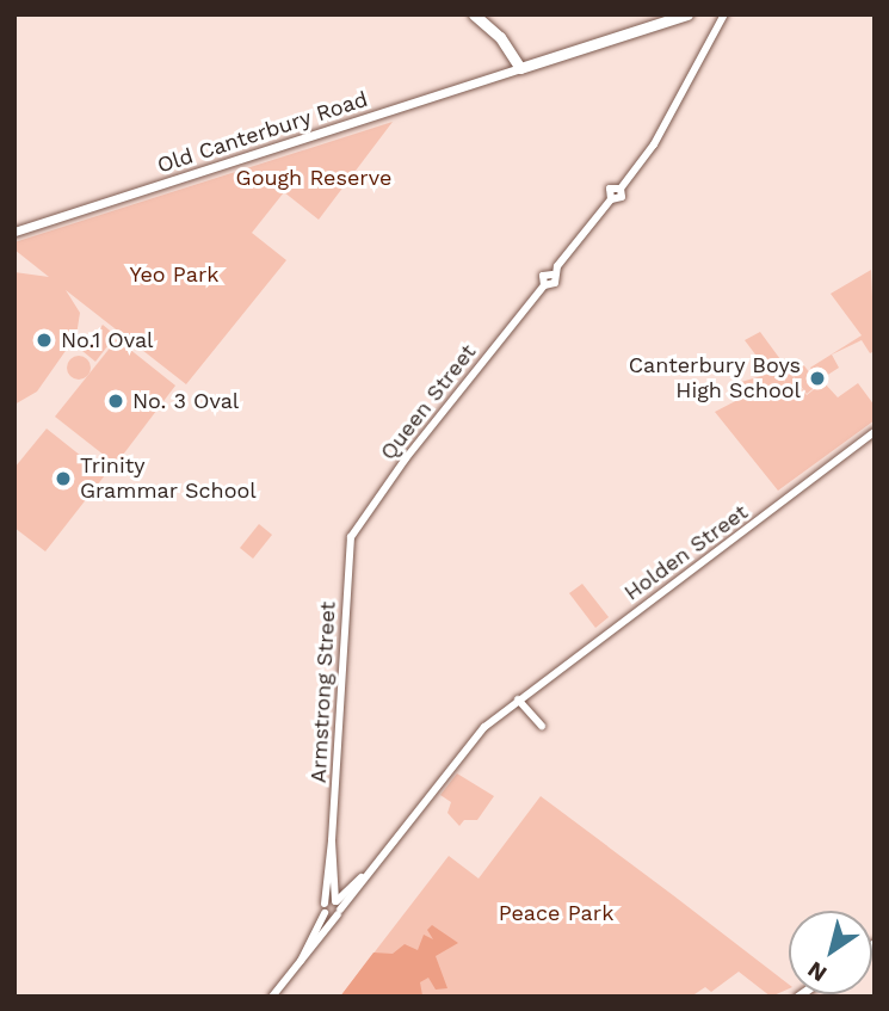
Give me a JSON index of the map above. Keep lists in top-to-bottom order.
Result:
{
  "streets": {
    "main road": ["Old Canterbury Road"],
    "street": ["Queen Street", "Holden Street", "Armstrong Street"]
  },
  "crossings": [
    ["Queen Street", "Armstrong Street"],
    ["Holden Street", "Armstrong Street"]
  ],
  "parks": ["Gough Reserve", "Yeo Park", "Peace Park"],
  "places": [
    "No.1 Oval",
    "Canterbury Boys High School",
    "No. 3 Oval",
    "Trinity Grammar School"
  ],
  "north": "bottom left"
}
